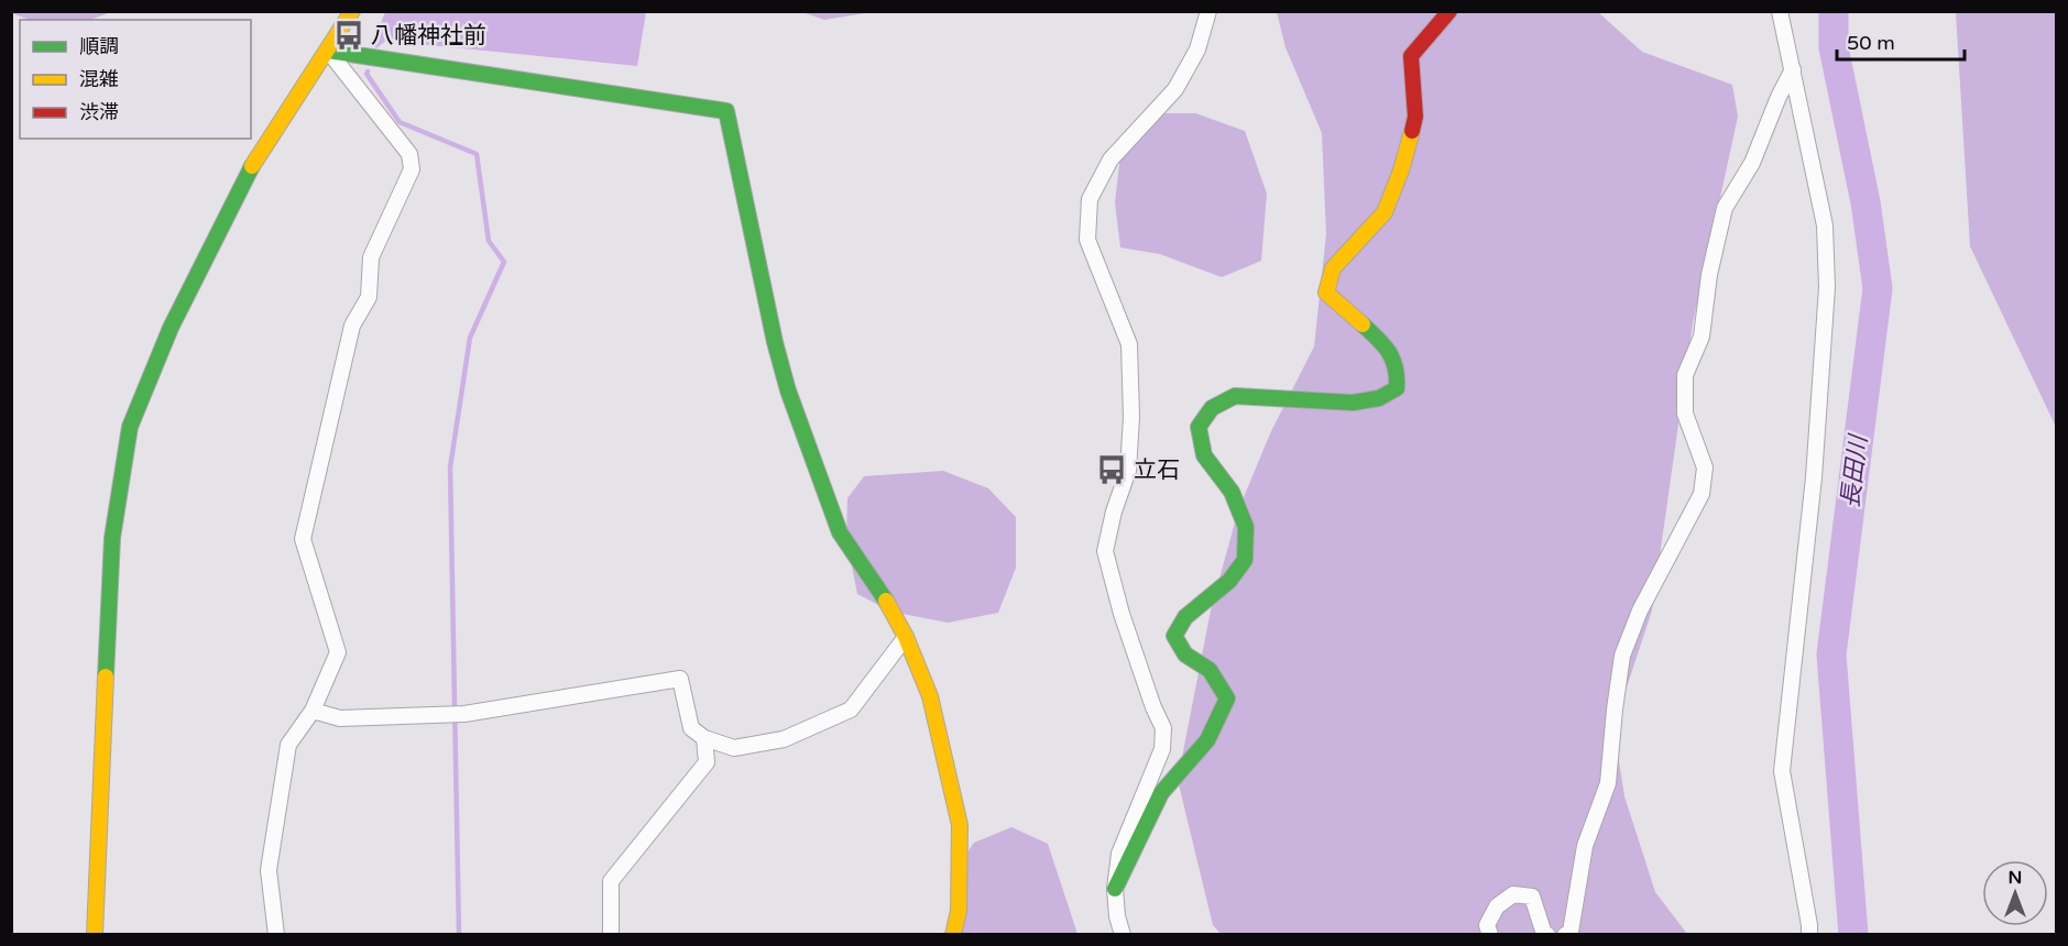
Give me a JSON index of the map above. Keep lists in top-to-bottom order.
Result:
{
  "water": ["長田川"],
  "places": {
    "bus stop": ["八幡神社前", "立石"]
  },
  "legend": ["順調", "混雑", "渋滞"],
  "scale_bar": "50 m",
  "north": "top"
}
